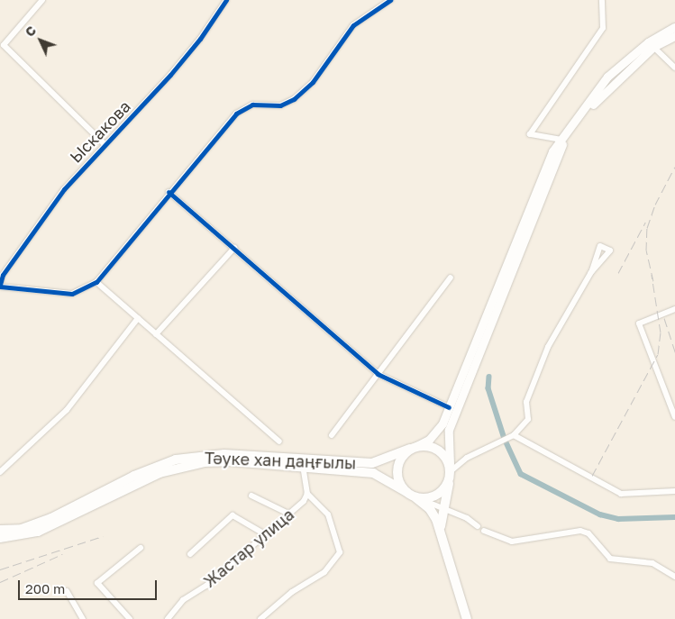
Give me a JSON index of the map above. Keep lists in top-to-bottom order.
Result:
{
  "streets": {
    "main road": ["Тәуке хан даңғылы"],
    "street": ["Ыскакова", "Жастар улица"]
  },
  "scale_bar": "200 m",
  "north": "top left"
}
